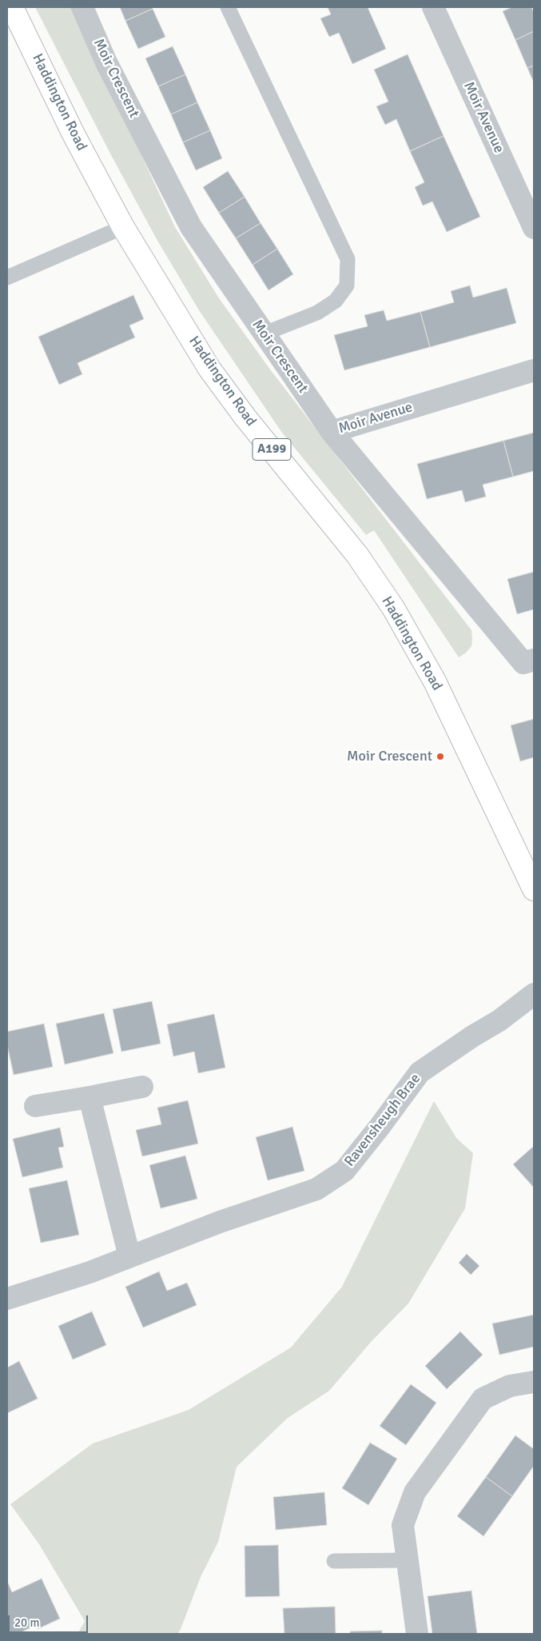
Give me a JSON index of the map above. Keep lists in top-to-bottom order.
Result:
{
  "streets": {
    "main road": ["Haddington Road", "A199"],
    "street": ["Moir Crescent", "Moir Avenue", "Ravensheugh Brae"]
  },
  "crossings": [
    ["Moir Crescent", "Moir Avenue"]
  ],
  "places": ["Moir Crescent"],
  "scale_bar": "20 m"
}
